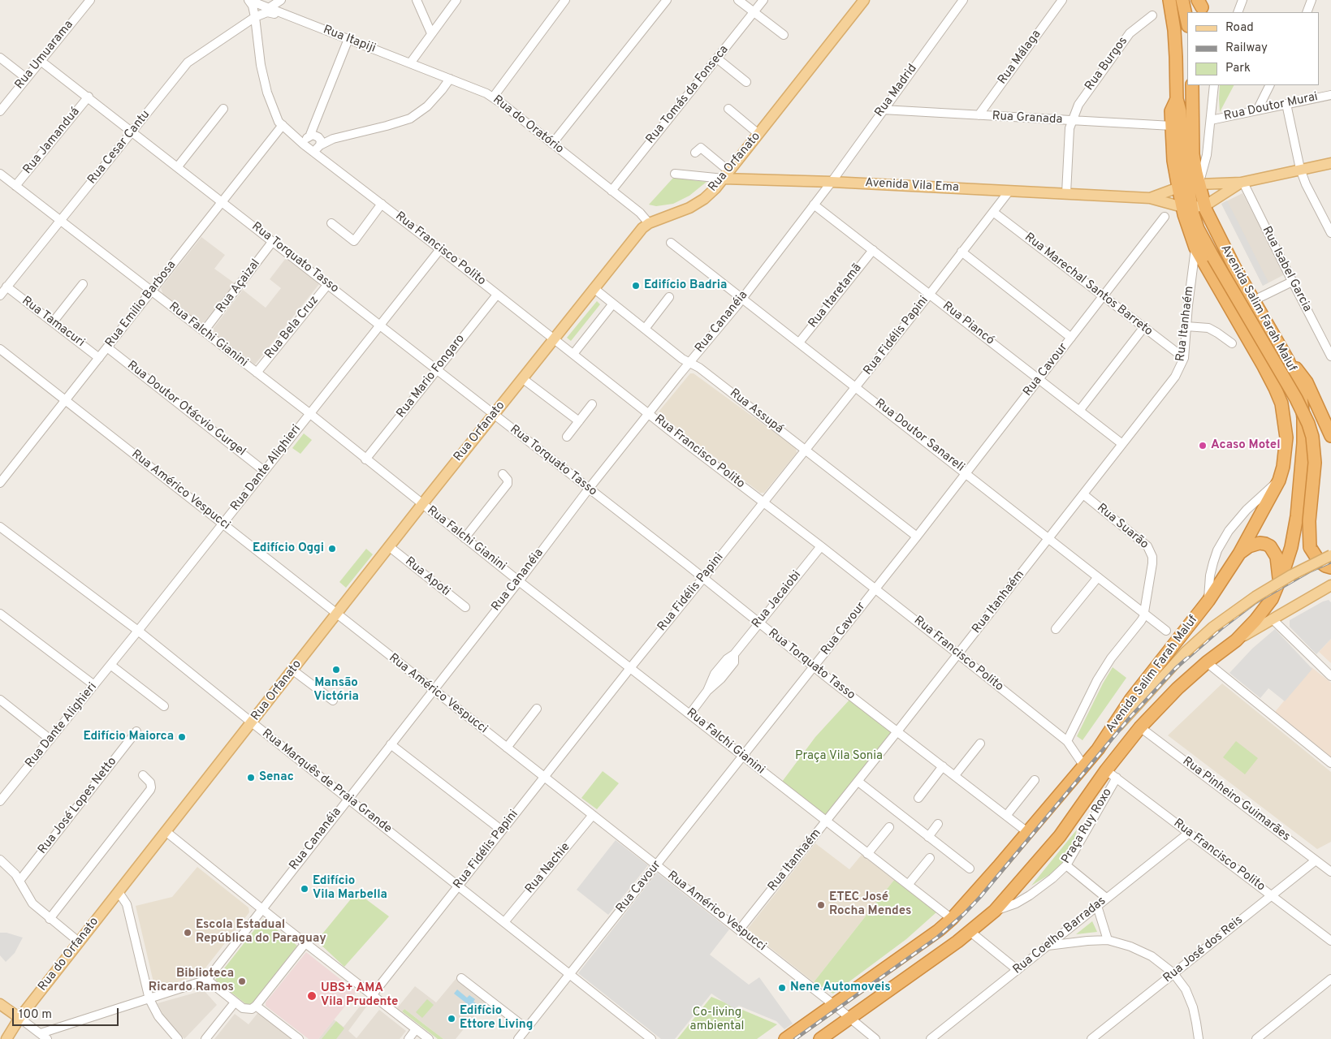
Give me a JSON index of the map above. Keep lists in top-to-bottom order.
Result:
{
  "streets": {
    "highway": ["Avenida Salim Farah Maluf"],
    "main road": ["Rua Orfanato", "Avenida Vila Ema", "Rua do Orfanato"],
    "street": [
      "Rua Itapiji",
      "Rua Umuarama",
      "Rua Málaga",
      "Rua Burgos",
      "Rua Madrid",
      "Rua Tomás da Fonseca",
      "Rua Doutor Murai",
      "Rua Granada",
      "Rua do Oratório",
      "Rua Jamanduá",
      "Rua Cesar Cantu",
      "Rua Francisco Polito",
      "Rua Torquato Tasso",
      "Rua Isabel Garcia",
      "Rua Marechal Santos Barreto",
      "Rua Açaizal",
      "Rua Itaretamã",
      "Rua Emilio Barbosa",
      "Rua Tamacuri",
      "Rua Cananéia",
      "Rua Piancó",
      "Rua Itanhaém",
      "Rua Bela Cruz",
      "Rua Falchi Gianini",
      "Rua Fidélis Papini",
      "Rua Cavour",
      "Rua Mario Fongaro",
      "Rua Doutor Otácvio Gurgel",
      "Rua Assupá",
      "Rua Doutor Sanareli",
      "Rua Dante Alighieri",
      "Rua Américo Vespucci",
      "Rua Suarão",
      "Rua Apoti",
      "Rua Jacaiobi",
      "Rua Marquês de Praia Grande",
      "Rua Pinheiro Guimarães",
      "Rua José Lopes Netto",
      "Praça Ruy Roxo",
      "Rua Nachie",
      "Rua Coelho Barradas",
      "Rua José dos Reis"
    ]
  },
  "crossings": [
    ["Rua Itapiji", "Rua do Oratório"],
    ["Rua Umuarama", "Rua Torquato Tasso"],
    ["Rua Málaga", "Rua Granada"],
    ["Rua Burgos", "Rua Granada"],
    ["Rua Burgos", "Avenida Vila Ema"],
    ["Rua Madrid", "Rua Granada"],
    ["Rua Madrid", "Avenida Vila Ema"],
    ["Rua Madrid", "Rua Cananéia"],
    ["Rua Tomás da Fonseca", "Rua do Oratório"],
    ["Rua Granada", "Avenida Salim Farah Maluf"],
    ["Rua do Oratório", "Rua Orfanato"],
    ["Rua Jamanduá", "Rua Torquato Tasso"],
    ["Rua Jamanduá", "Rua Falchi Gianini"],
    ["Rua Cesar Cantu", "Rua Torquato Tasso"],
    ["Rua Cesar Cantu", "Rua Tamacuri"],
    ["Rua Cesar Cantu", "Rua Falchi Gianini"],
    ["Rua Orfanato", "Avenida Vila Ema"],
    ["Rua Orfanato", "Rua Francisco Polito"],
    ["Rua Orfanato", "Rua Torquato Tasso"],
    ["Rua Orfanato", "Rua Falchi Gianini"],
    ["Rua Orfanato", "Rua Assupá"],
    ["Rua Orfanato", "Rua Américo Vespucci"],
    ["Rua Orfanato", "Rua Apoti"],
    ["Rua Orfanato", "Rua Marquês de Praia Grande"],
    ["Rua Orfanato", "Rua do Orfanato"],
    ["Avenida Vila Ema", "Rua Isabel Garcia"],
    ["Avenida Vila Ema", "Avenida Salim Farah Maluf"],
    ["Avenida Vila Ema", "Rua Cananéia"],
    ["Avenida Vila Ema", "Rua Fidélis Papini"],
    ["Rua Francisco Polito", "Avenida Salim Farah Maluf"],
    ["Rua Francisco Polito", "Rua Cananéia"],
    ["Rua Francisco Polito", "Rua Itanhaém"],
    ["Rua Francisco Polito", "Rua Fidélis Papini"],
    ["Rua Francisco Polito", "Rua Cavour"],
    ["Rua Francisco Polito", "Rua Mario Fongaro"],
    ["Rua Francisco Polito", "Rua Dante Alighieri"],
    ["Rua Francisco Polito", "Rua Suarão"],
    ["Rua Francisco Polito", "Rua Jacaiobi"],
    ["Rua Francisco Polito", "Praça Ruy Roxo"],
    ["Rua Francisco Polito", "Rua Coelho Barradas"],
    ["Rua Francisco Polito", "Rua José dos Reis"],
    ["Rua Torquato Tasso", "Rua Açaizal"],
    ["Rua Torquato Tasso", "Rua Emilio Barbosa"],
    ["Rua Torquato Tasso", "Avenida Salim Farah Maluf"],
    ["Rua Torquato Tasso", "Rua Cananéia"],
    ["Rua Torquato Tasso", "Rua Itanhaém"],
    ["Rua Torquato Tasso", "Rua Bela Cruz"],
    ["Rua Torquato Tasso", "Rua Fidélis Papini"],
    ["Rua Torquato Tasso", "Rua Cavour"],
    ["Rua Torquato Tasso", "Rua Mario Fongaro"],
    ["Rua Torquato Tasso", "Rua Dante Alighieri"],
    ["Rua Torquato Tasso", "Rua Jacaiobi"],
    ["Rua Marechal Santos Barreto", "Rua Itanhaém"],
    ["Rua Marechal Santos Barreto", "Rua Fidélis Papini"],
    ["Rua Marechal Santos Barreto", "Rua Cavour"],
    ["Rua Açaizal", "Rua Falchi Gianini"],
    ["Rua Itaretamã", "Rua Piancó"],
    ["Rua Itaretamã", "Rua Doutor Sanareli"],
    ["Rua Emilio Barbosa", "Rua Tamacuri"],
    ["Rua Emilio Barbosa", "Rua Falchi Gianini"],
    ["Rua Emilio Barbosa", "Rua Doutor Otácvio Gurgel"],
    ["Rua Emilio Barbosa", "Rua Américo Vespucci"],
    ["Avenida Salim Farah Maluf", "Rua Itanhaém"],
    ["Avenida Salim Farah Maluf", "Rua Falchi Gianini"],
    ["Avenida Salim Farah Maluf", "Rua Américo Vespucci"],
    ["Avenida Salim Farah Maluf", "Rua Pinheiro Guimarães"],
    ["Avenida Salim Farah Maluf", "Praça Ruy Roxo"],
    ["Rua Cananéia", "Rua Piancó"],
    ["Rua Cananéia", "Rua Falchi Gianini"],
    ["Rua Cananéia", "Rua Assupá"],
    ["Rua Cananéia", "Rua Doutor Sanareli"],
    ["Rua Cananéia", "Rua Américo Vespucci"],
    ["Rua Cananéia", "Rua Marquês de Praia Grande"],
    ["Rua Piancó", "Rua Itanhaém"],
    ["Rua Piancó", "Rua Fidélis Papini"],
    ["Rua Piancó", "Rua Cavour"],
    ["Rua Itanhaém", "Rua Falchi Gianini"],
    ["Rua Itanhaém", "Rua Doutor Sanareli"],
    ["Rua Itanhaém", "Rua Américo Vespucci"],
    ["Rua Itanhaém", "Rua Suarão"],
    ["Rua Bela Cruz", "Rua Falchi Gianini"],
    ["Rua Falchi Gianini", "Rua Fidélis Papini"],
    ["Rua Falchi Gianini", "Rua Cavour"],
    ["Rua Falchi Gianini", "Rua Mario Fongaro"],
    ["Rua Falchi Gianini", "Rua Dante Alighieri"],
    ["Rua Falchi Gianini", "Rua Jacaiobi"],
    ["Rua Fidélis Papini", "Rua Assupá"],
    ["Rua Fidélis Papini", "Rua Doutor Sanareli"],
    ["Rua Fidélis Papini", "Rua Américo Vespucci"],
    ["Rua Fidélis Papini", "Rua Marquês de Praia Grande"],
    ["Rua Cavour", "Rua Assupá"],
    ["Rua Cavour", "Rua Doutor Sanareli"],
    ["Rua Cavour", "Rua Américo Vespucci"],
    ["Rua Cavour", "Rua Marquês de Praia Grande"],
    ["Rua Doutor Otácvio Gurgel", "Rua Dante Alighieri"],
    ["Rua Doutor Sanareli", "Rua Suarão"],
    ["Rua Dante Alighieri", "Rua Américo Vespucci"],
    ["Rua Dante Alighieri", "Rua Marquês de Praia Grande"],
    ["Rua Américo Vespucci", "Rua Nachie"],
    ["Rua Marquês de Praia Grande", "Rua Nachie"],
    ["Rua Pinheiro Guimarães", "Rua José dos Reis"]
  ],
  "parks": ["Praça Vila Sonia", "Co-living ambiental"],
  "places": [
    "Edifício Badria",
    "Acaso Motel",
    "Edifício Oggi",
    "Mansão Victória",
    "Edifício Maiorca",
    "Senac",
    "Edifício Vila Marbella",
    "ETEC José Rocha Mendes",
    "Escola Estadual República do Paraguay",
    "Biblioteca Ricardo Ramos",
    "Nene Automoveis",
    "UBS+ AMA Vila Prudente",
    "Edifício Ettore Living"
  ],
  "legend": ["Road", "Railway", "Park"],
  "scale_bar": "100 m"
}
